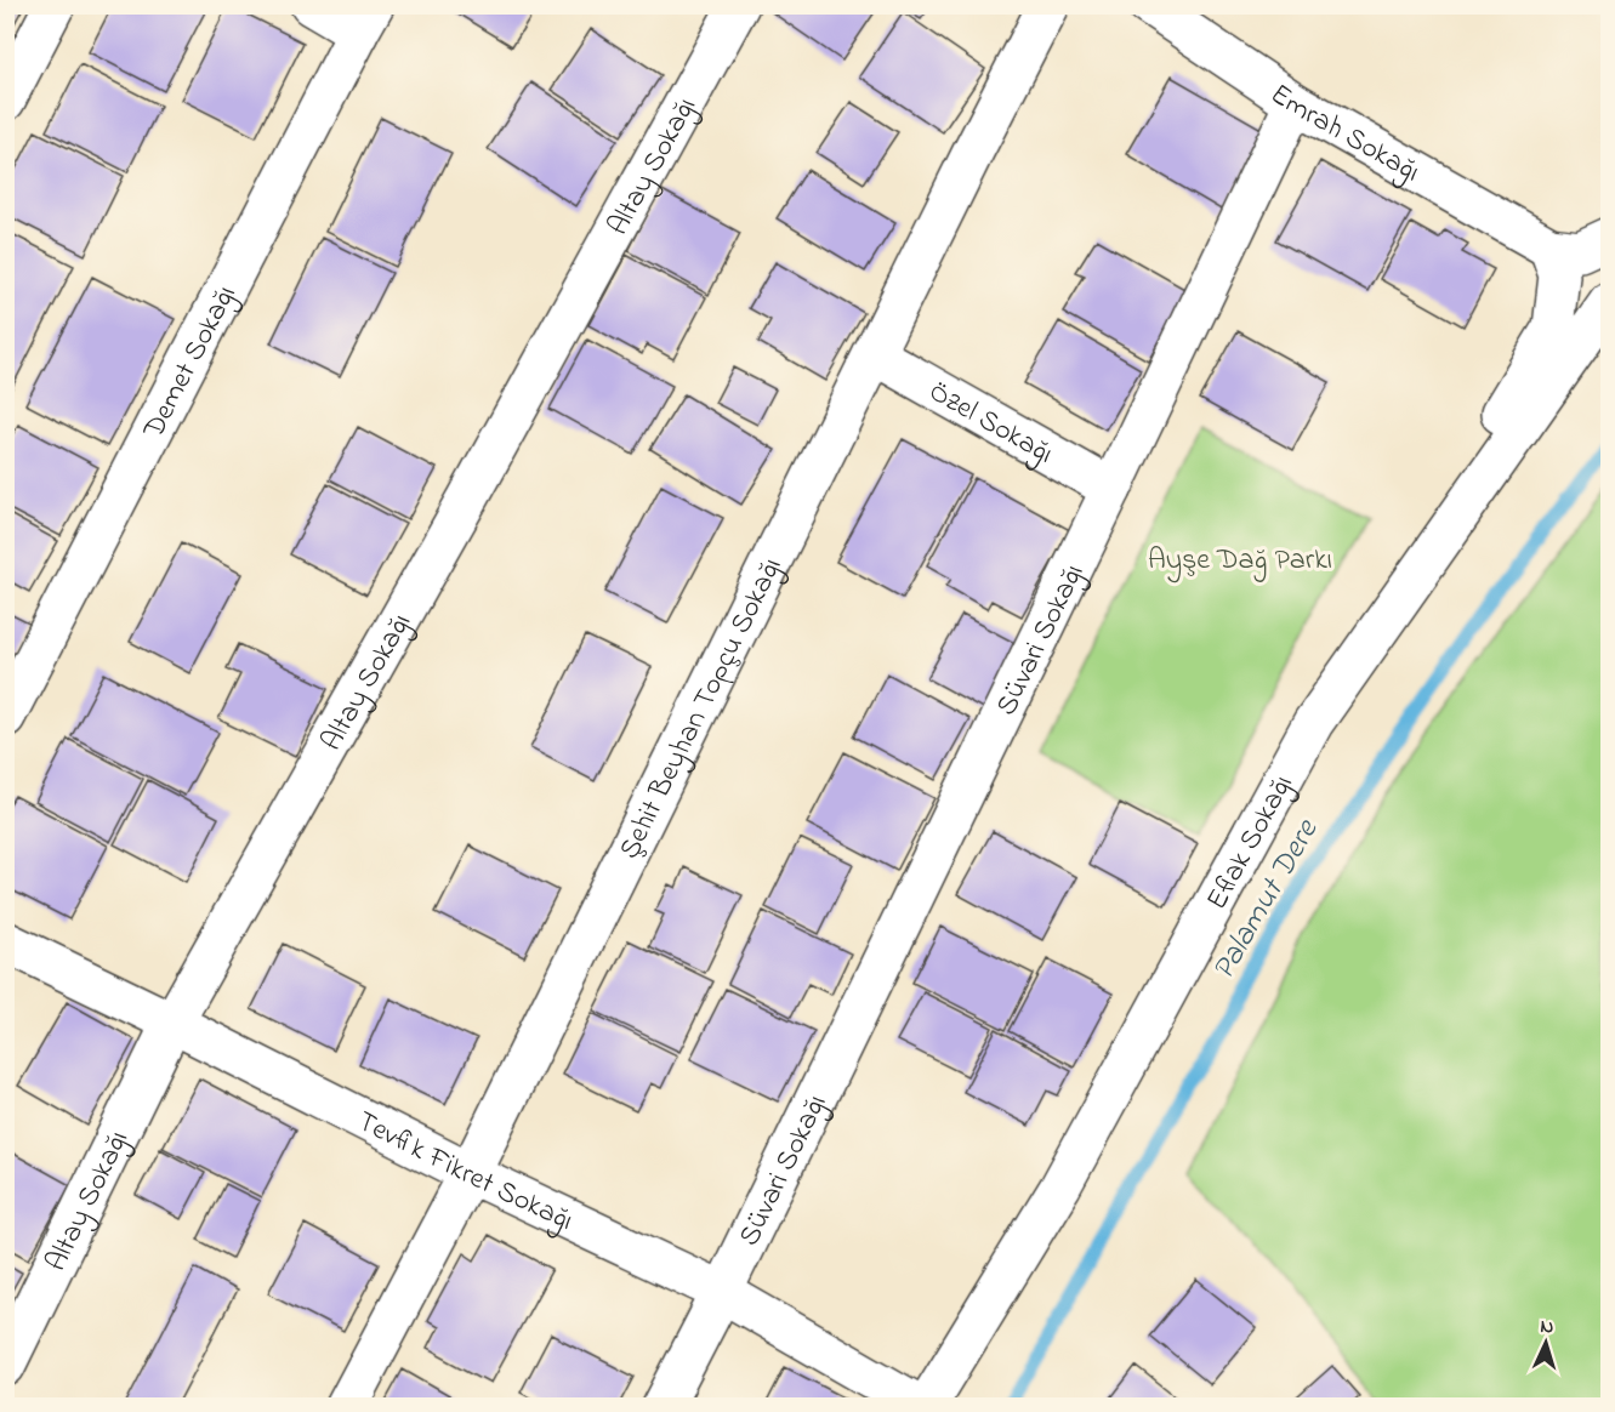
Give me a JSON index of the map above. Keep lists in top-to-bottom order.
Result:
{
  "streets": {
    "street": [
      "Emrah Sokağı",
      "Altay Sokağı",
      "Demet Sokağı",
      "Özel Sokağı",
      "Süvari Sokağı",
      "Şehit Beyhan Topçu Sokağı",
      "Eflak Sokağı",
      "Tevfik Fikret Sokağı"
    ]
  },
  "crossings": [
    ["Emrah Sokağı", "Süvari Sokağı"],
    ["Altay Sokağı", "Tevfik Fikret Sokağı"],
    ["Özel Sokağı", "Süvari Sokağı"],
    ["Özel Sokağı", "Şehit Beyhan Topçu Sokağı"],
    ["Süvari Sokağı", "Tevfik Fikret Sokağı"],
    ["Şehit Beyhan Topçu Sokağı", "Tevfik Fikret Sokağı"],
    ["Eflak Sokağı", "Tevfik Fikret Sokağı"]
  ],
  "water": ["Palamut Dere"],
  "parks": ["Ayşe Dağ Parkı"],
  "north": "top"
}
